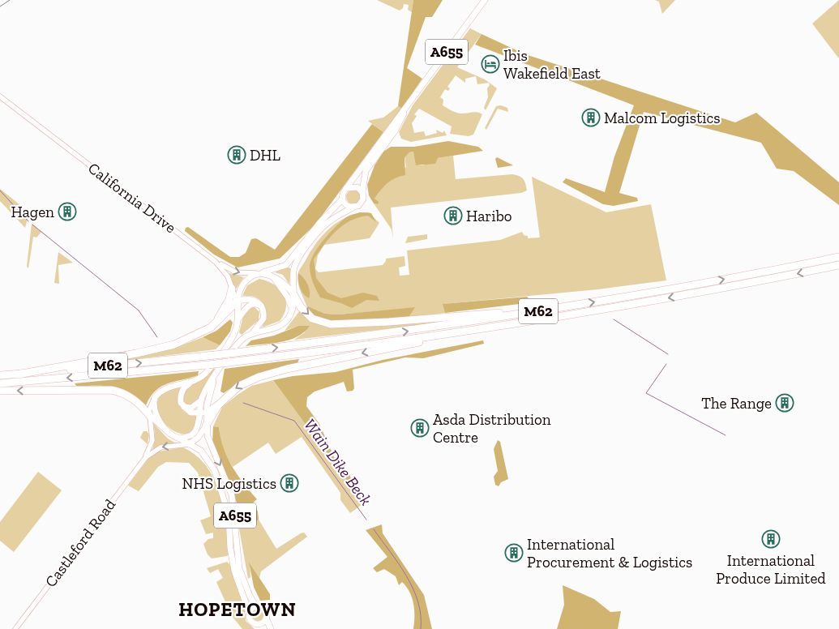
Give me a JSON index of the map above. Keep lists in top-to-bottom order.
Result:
{
  "streets": {
    "highway": ["M62"],
    "main road": ["A655"],
    "street": ["California Drive", "Castleford Road"]
  },
  "crossings": [
    ["A655", "California Drive"],
    ["A655", "M62"],
    ["A655", "Castleford Road"],
    ["California Drive", "M62"],
    ["M62", "Castleford Road"]
  ],
  "districts": ["HOPETOWN"],
  "water": ["Wain Dike Beck"],
  "places": {
    "hotel": ["Ibis Wakefield East"],
    "building": [
      "Malcom Logistics",
      "DHL",
      "Hagen",
      "Haribo",
      "The Range",
      "Asda Distribution Centre",
      "NHS Logistics",
      "International Produce Limited",
      "International Procurement & Logistics"
    ]
  }
}
